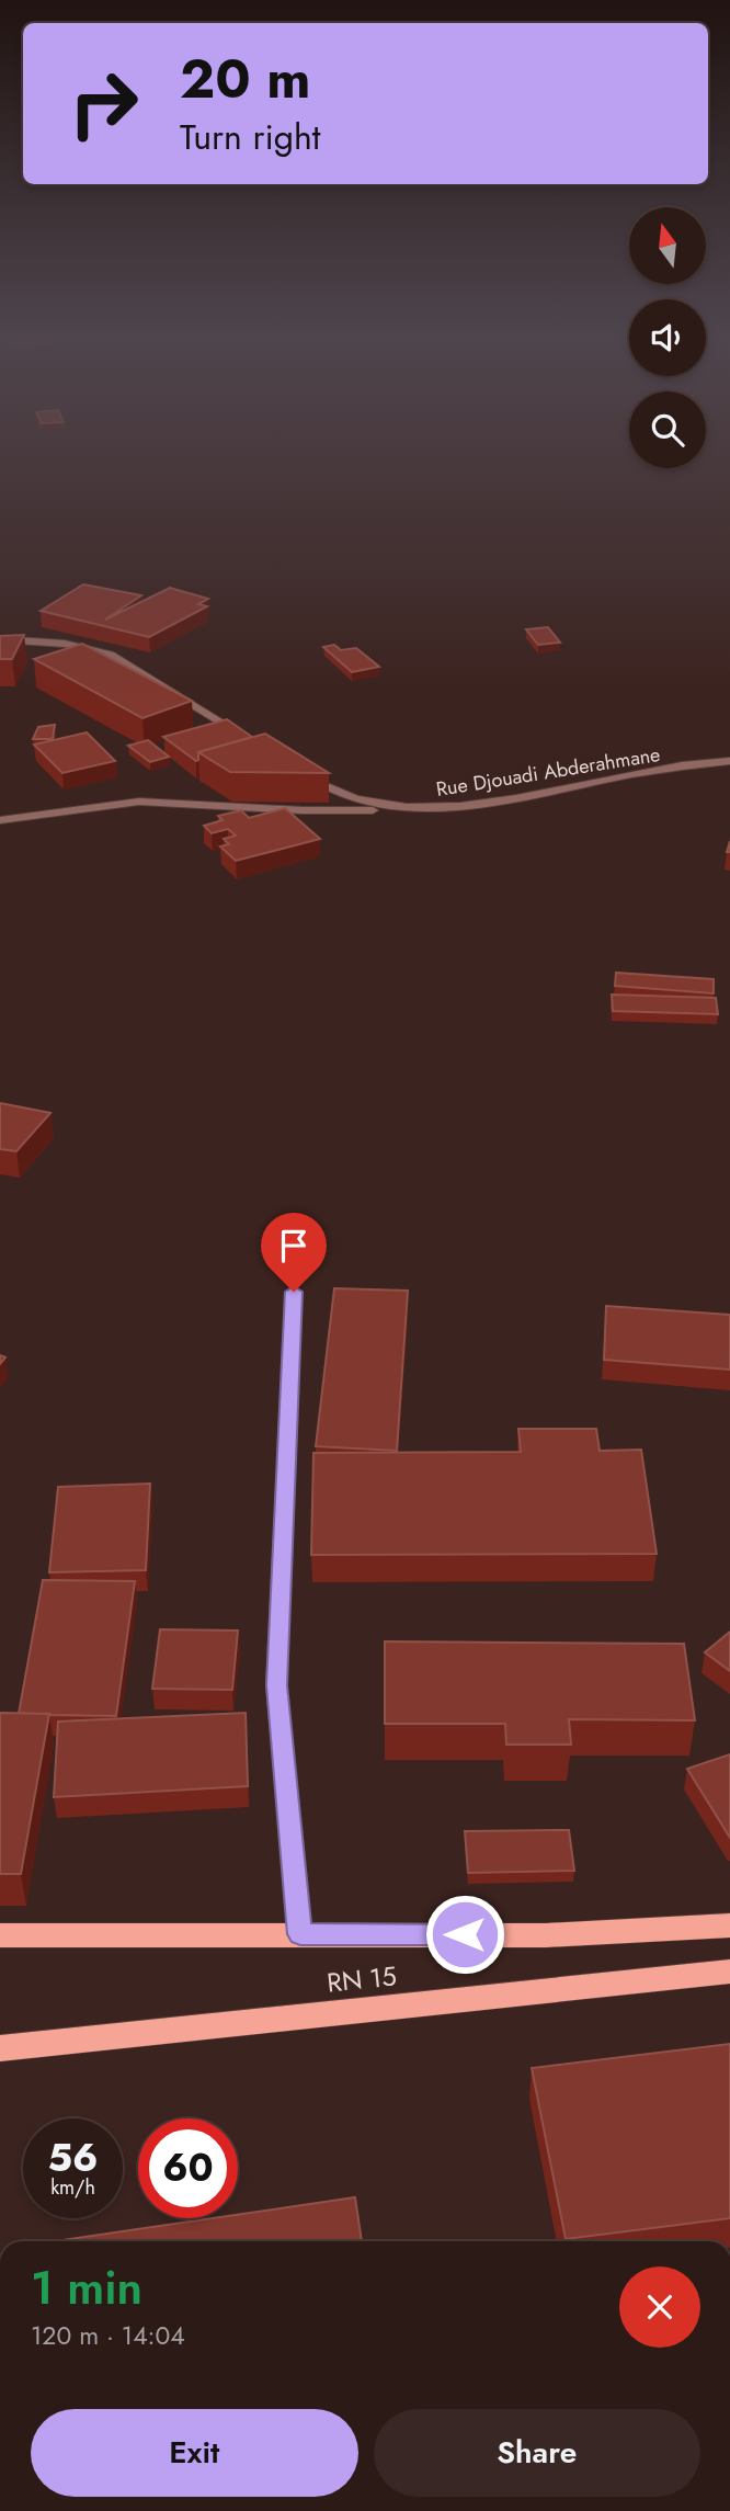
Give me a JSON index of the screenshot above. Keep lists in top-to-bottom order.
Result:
{
  "streets": {
    "main road": ["RN 15"],
    "street": ["Rue Djouadi Abderahmane"]
  },
  "north": "top",
  "page": {
    "turn": ["20 m", "Turn right"],
    "speed": "56 km/h",
    "limit": "60",
    "heading": ["1 min", "120 m · 14:04"],
    "buttons": ["Exit", "Share"]
  }
}
